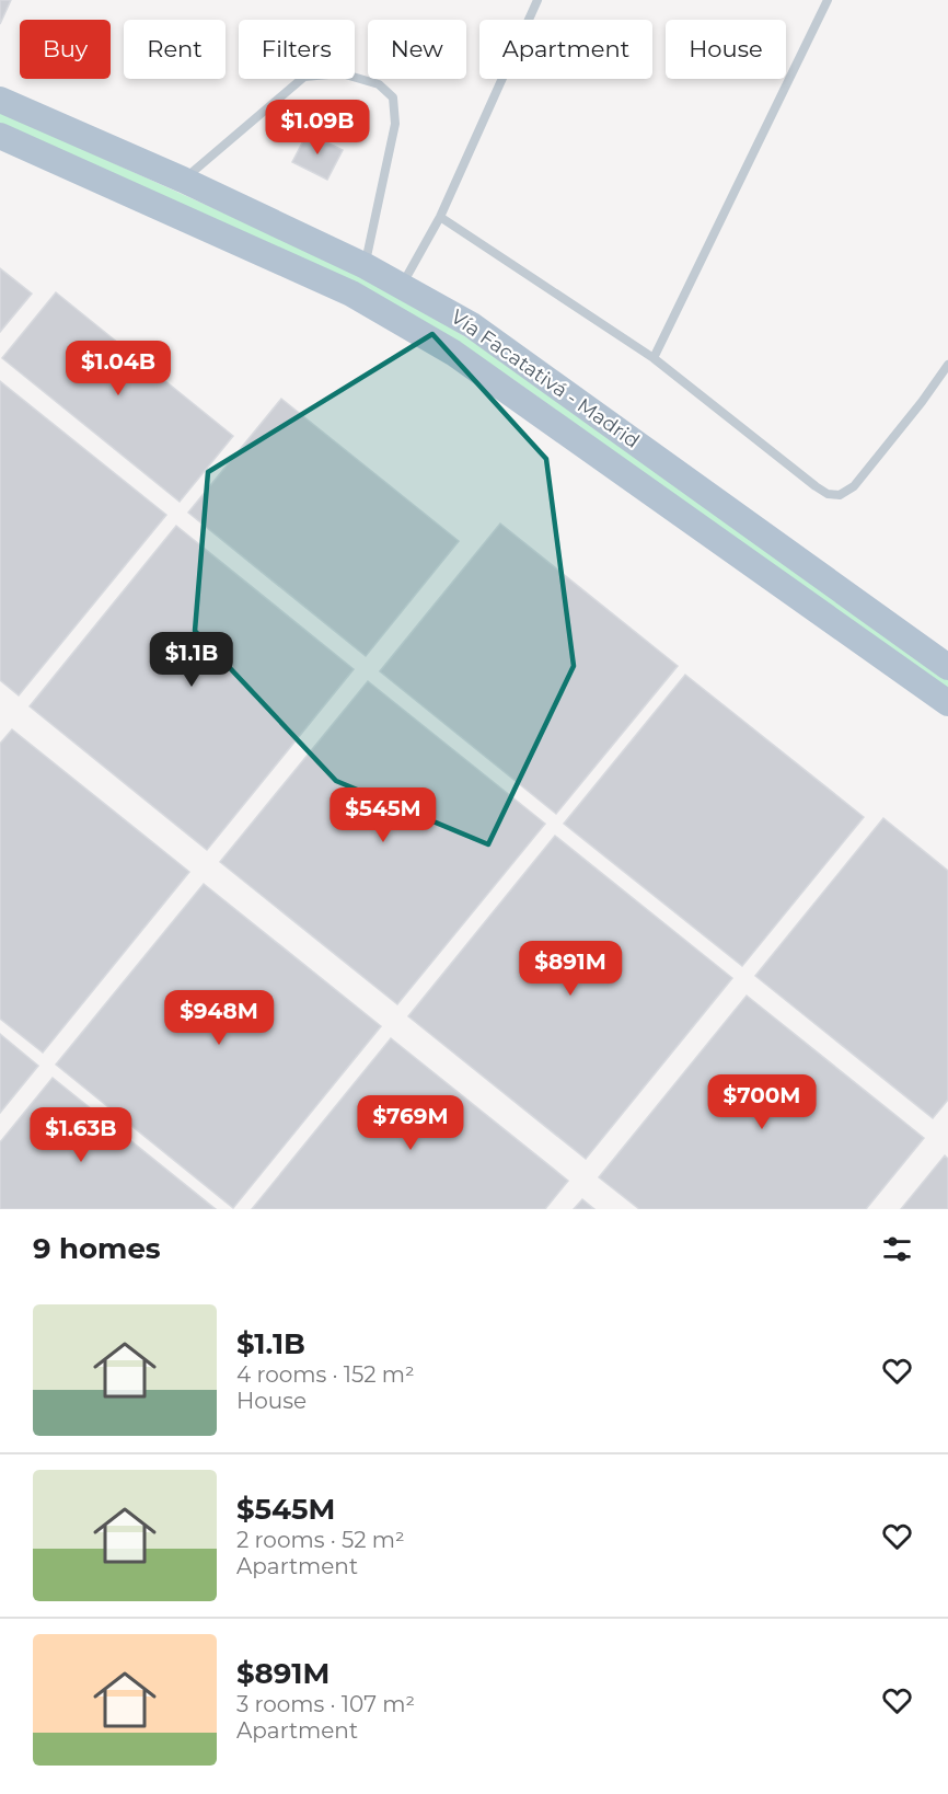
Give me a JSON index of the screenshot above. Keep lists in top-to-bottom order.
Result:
{
  "streets": {
    "main road": ["Vía Facatativá - Madrid"]
  },
  "page": {
    "chip": [
      "Buy",
      "Rent",
      "Filters",
      "New",
      "Apartment",
      "House"
    ],
    "price": [
      "$1.09B",
      "$1.04B",
      "$1.1B",
      "$545M",
      "$891M",
      "$948M",
      "$700M",
      "$769M",
      "$1.63B"
    ],
    "heading": "9 homes",
    "list": [
      {
        "name": "$1.1B",
        "note": "4 rooms · 152 m² · House"
      },
      {
        "name": "$545M",
        "note": "2 rooms · 52 m² · Apartment"
      },
      {
        "name": "$891M",
        "note": "3 rooms · 107 m² · Apartment"
      }
    ]
  }
}
